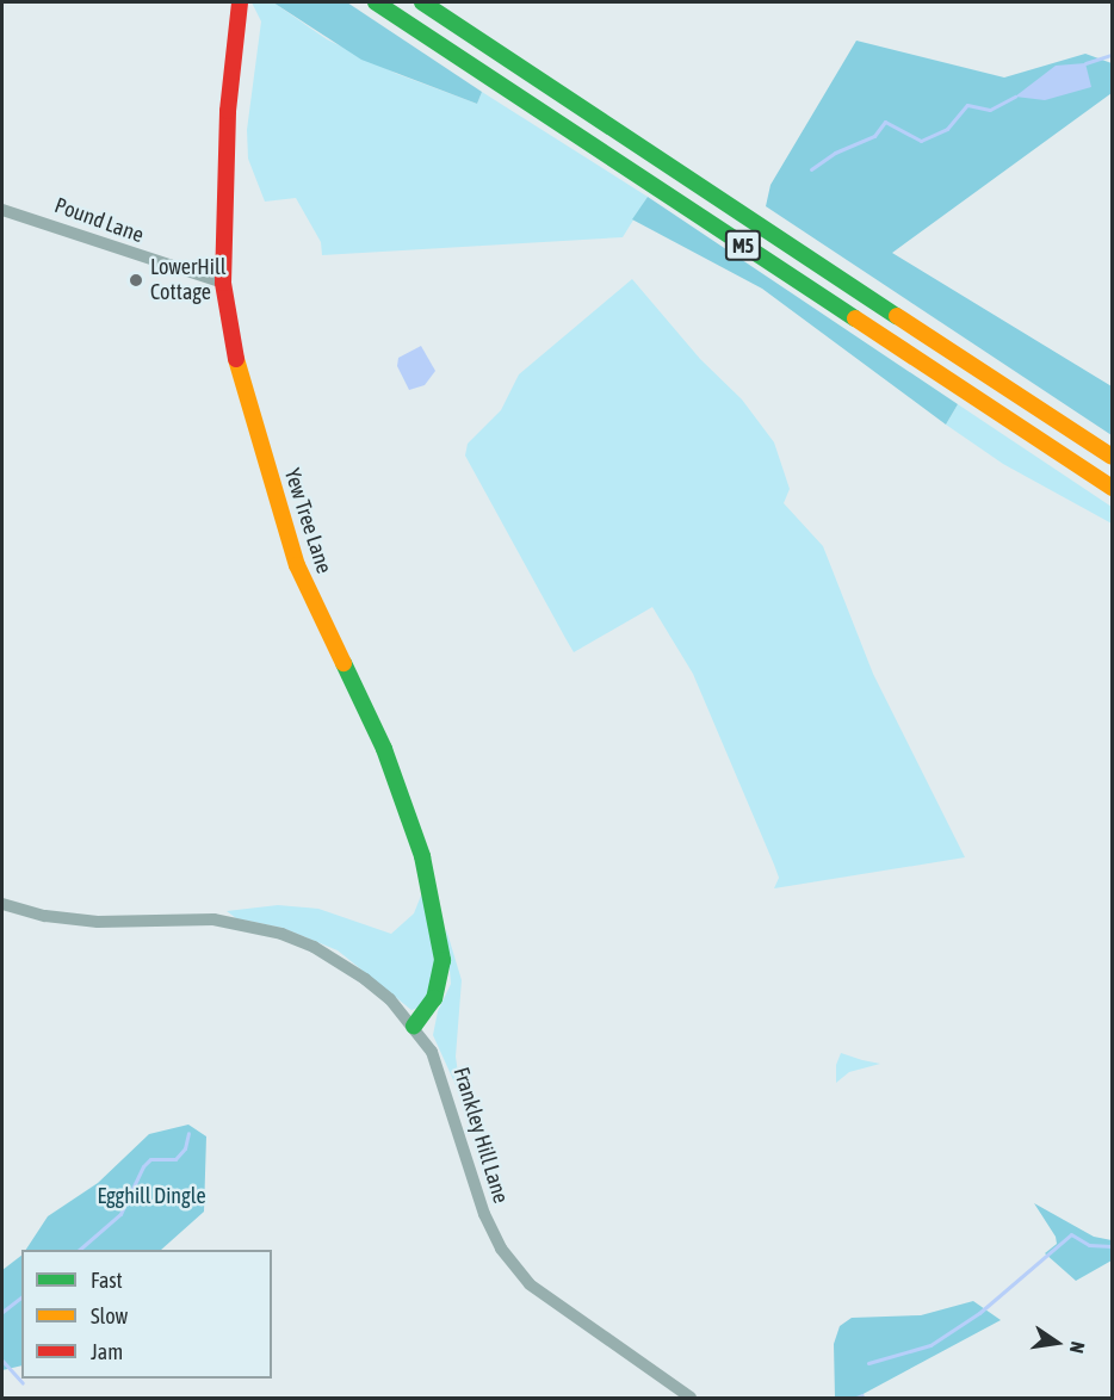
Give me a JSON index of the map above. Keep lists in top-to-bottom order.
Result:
{
  "streets": {
    "main road": ["M5", "Yew Tree Lane"],
    "street": ["Pound Lane", "Frankley Hill Lane"]
  },
  "crossings": [
    ["Pound Lane", "Yew Tree Lane"],
    ["Yew Tree Lane", "Frankley Hill Lane"]
  ],
  "parks": ["Egghill Dingle"],
  "places": ["LowerHill Cottage"],
  "legend": ["Fast", "Slow", "Jam"],
  "north": "right"
}
